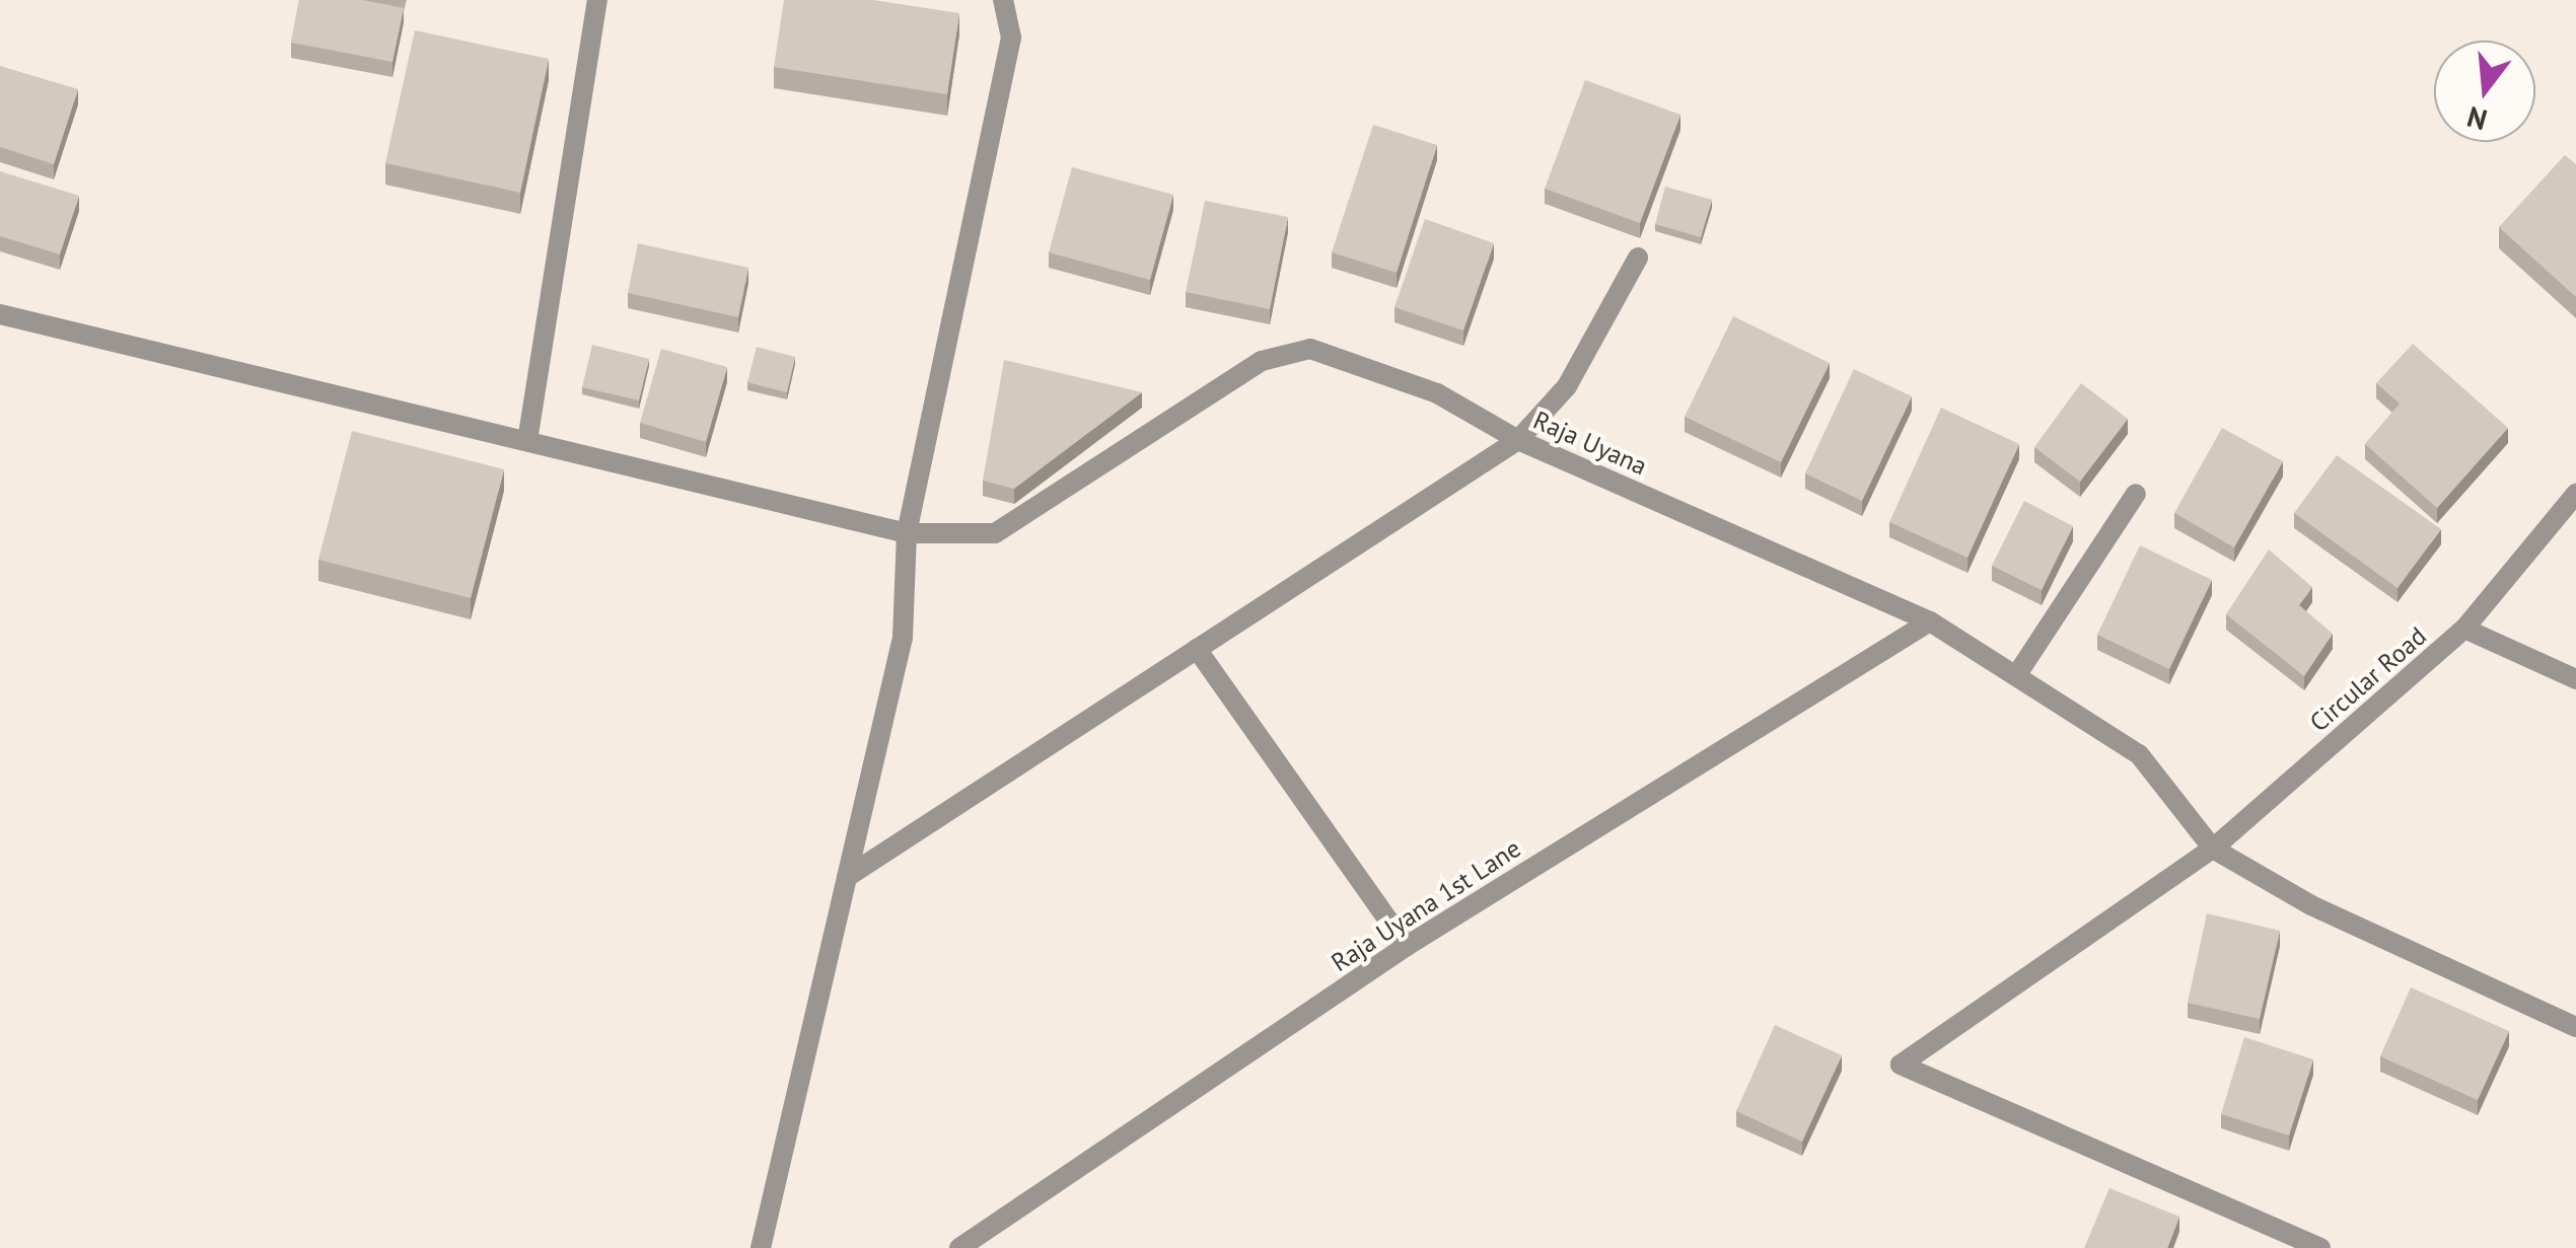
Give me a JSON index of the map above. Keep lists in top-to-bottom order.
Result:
{
  "streets": {
    "street": ["Raja Uyana", "Circular Road", "Raja Uyana 1st Lane"]
  },
  "crossings": [
    ["Raja Uyana", "Circular Road"],
    ["Raja Uyana", "Raja Uyana 1st Lane"]
  ],
  "north": "bottom"
}
